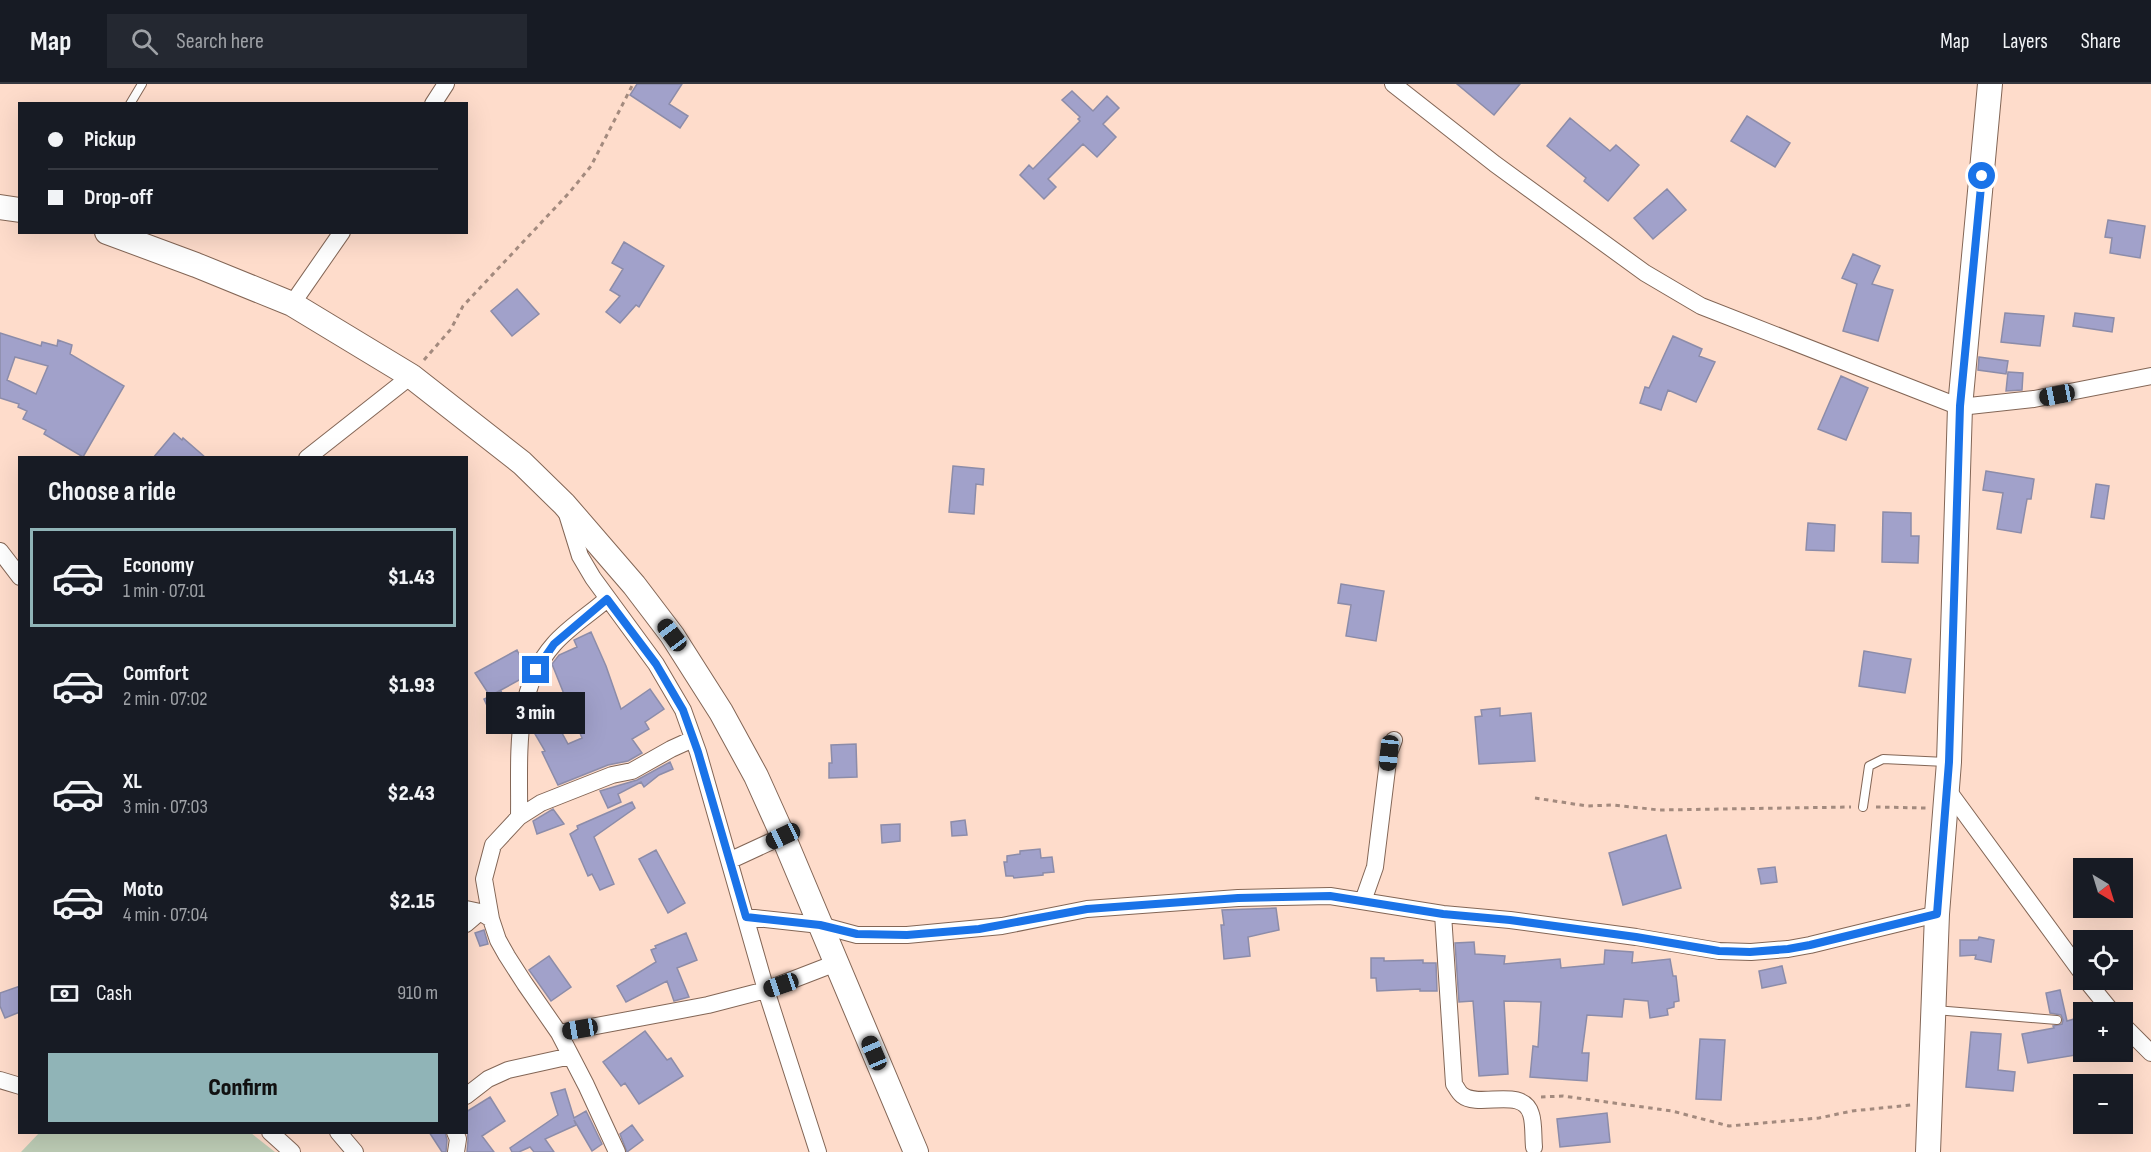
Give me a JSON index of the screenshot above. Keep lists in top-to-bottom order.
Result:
{
  "north": "bottom right",
  "page": {
    "header": "Map",
    "search": "Search here",
    "nav": ["Map", "Layers", "Share"],
    "banner": ["Pickup", "Drop-off"],
    "heading": "Choose a ride",
    "list": [
      {
        "name": "Economy",
        "note": "1 min · 07:01",
        "value": "$1.43"
      },
      {
        "name": "Comfort",
        "note": "2 min · 07:02",
        "value": "$1.93"
      },
      {
        "name": "XL",
        "note": "3 min · 07:03",
        "value": "$2.43"
      },
      {
        "name": "Moto",
        "note": "4 min · 07:04",
        "value": "$2.15"
      }
    ],
    "bubble": "3 min",
    "map_buttons": ["+", "−"],
    "pay": ["Cash", "910 m"],
    "buttons": "Confirm"
  }
}
